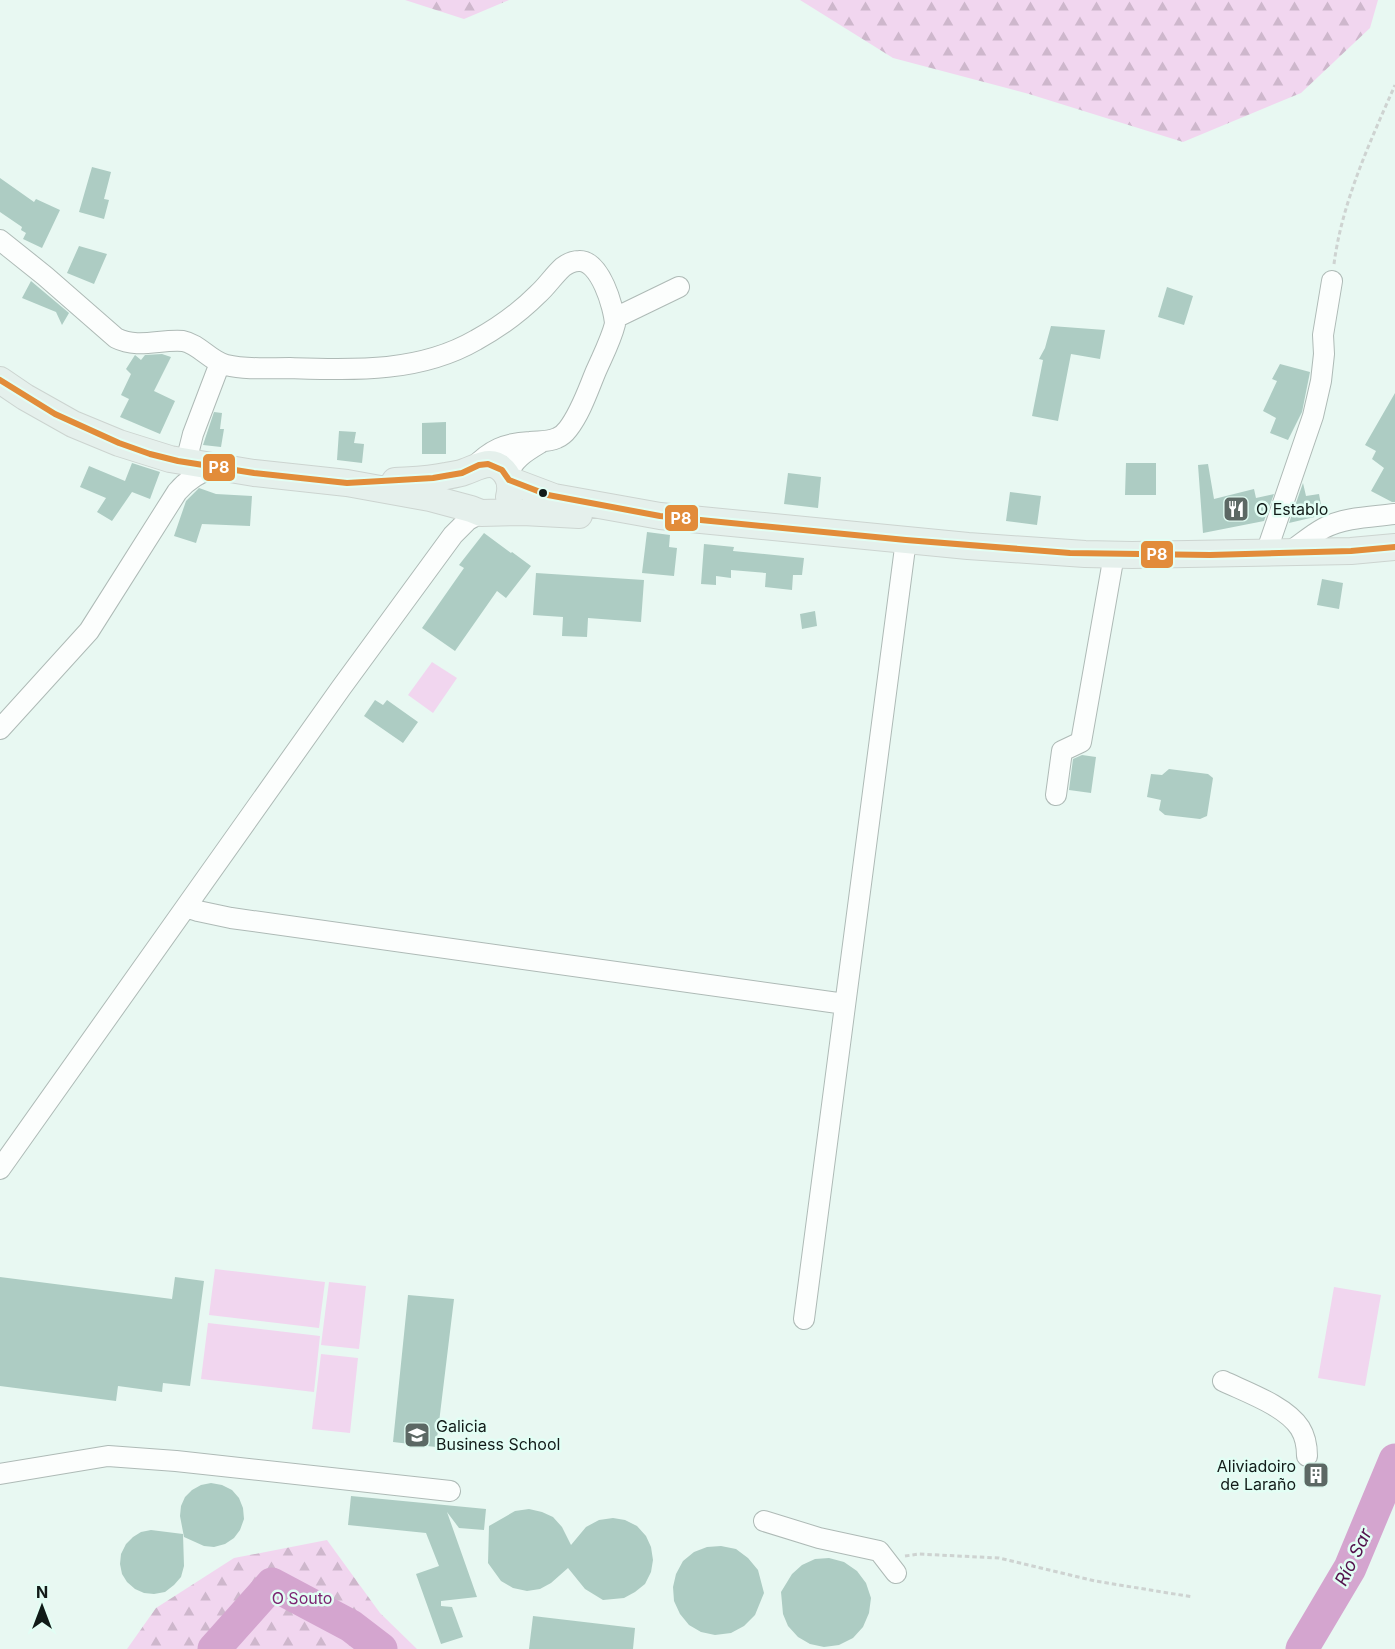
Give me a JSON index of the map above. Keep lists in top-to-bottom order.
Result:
{
  "water": ["Río Sar"],
  "parks": ["O Souto"],
  "places": {
    "restaurant": ["O Establo"],
    "school or university": ["Galicia Business School"],
    "building": ["Aliviadoiro de Laraño"]
  },
  "lines": ["transit line P8"],
  "north": "top"
}
